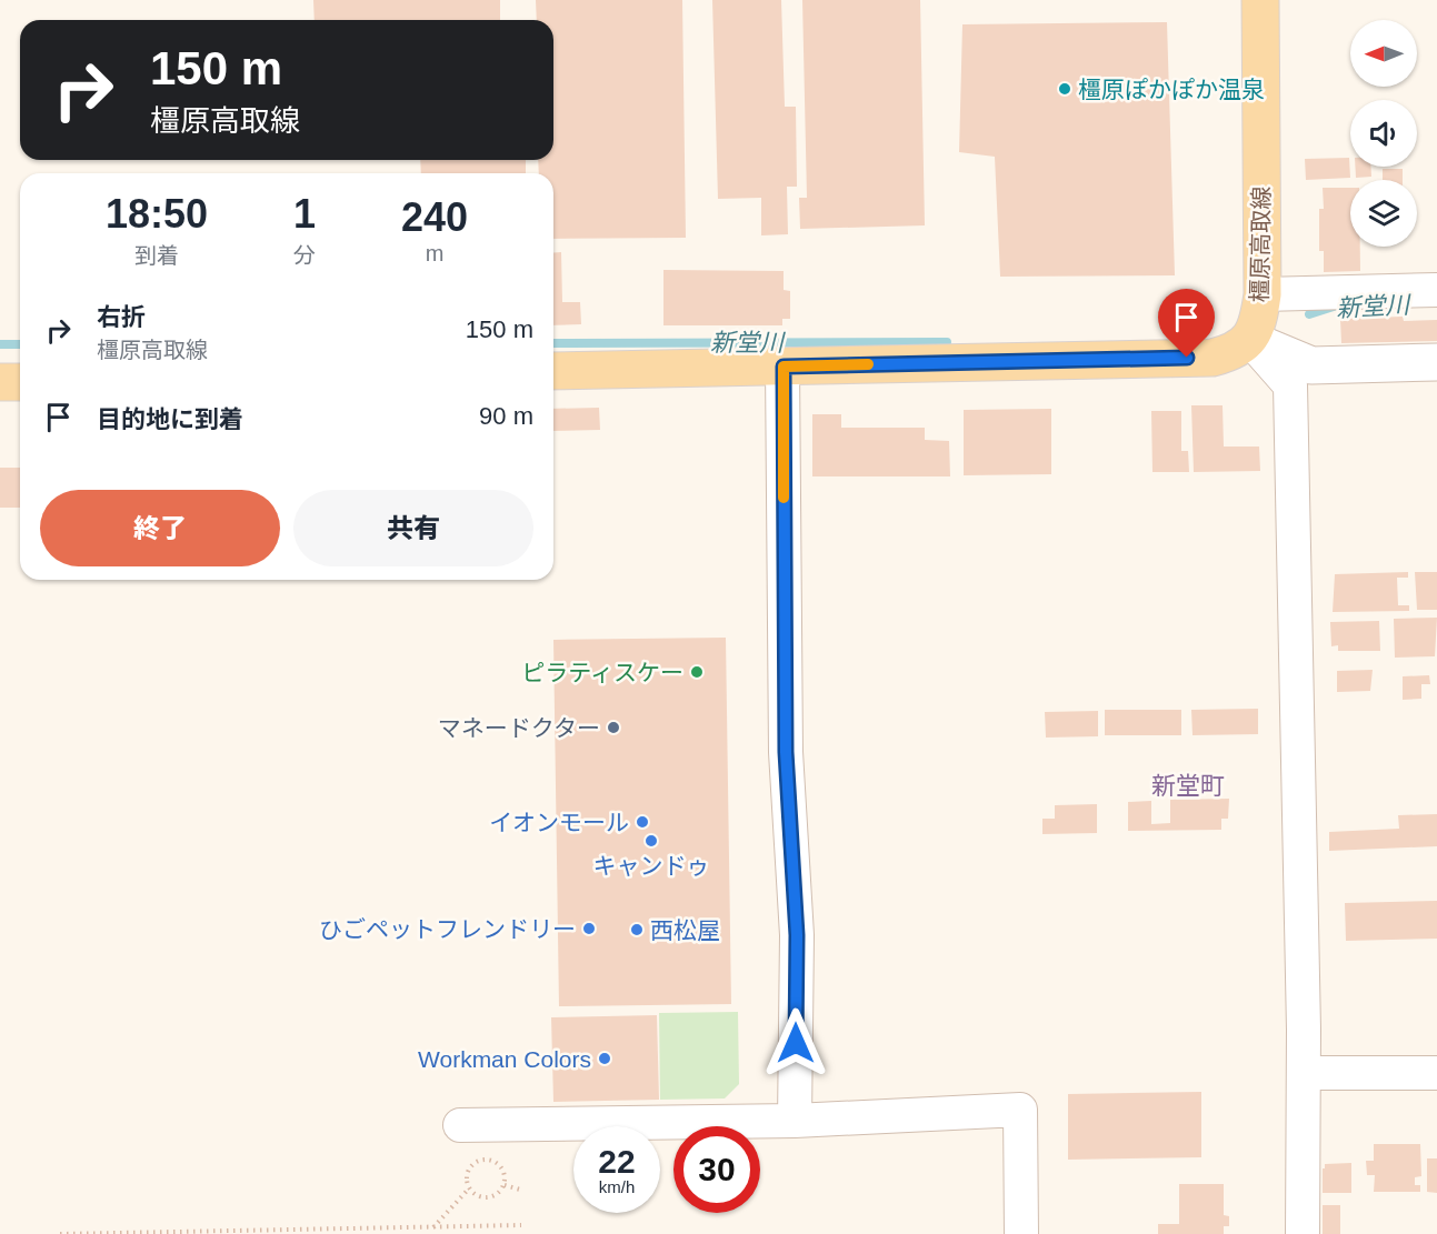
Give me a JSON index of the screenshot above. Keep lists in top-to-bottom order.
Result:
{
  "streets": {
    "main road": ["橿原高取線"]
  },
  "districts": ["新堂町"],
  "water": ["新堂川"],
  "places": [
    "橿原ぽかぽか温泉",
    "ピラティスケー",
    "マネードクター",
    "イオンモール",
    "キャンドゥ",
    "ひごペットフレンドリー",
    "西松屋",
    "Workman Colors"
  ],
  "north": "left",
  "page": {
    "turn": ["150 m", "橿原高取線"],
    "eta": [
      "18:50",
      "到着",
      "1",
      "分",
      "240",
      "m"
    ],
    "list": [
      {
        "name": "右折",
        "note": "橿原高取線",
        "value": "150 m"
      },
      {
        "name": "目的地に到着",
        "value": "90 m"
      }
    ],
    "buttons": ["終了", "共有"],
    "speed": "22 km/h",
    "limit": "30"
  }
}
